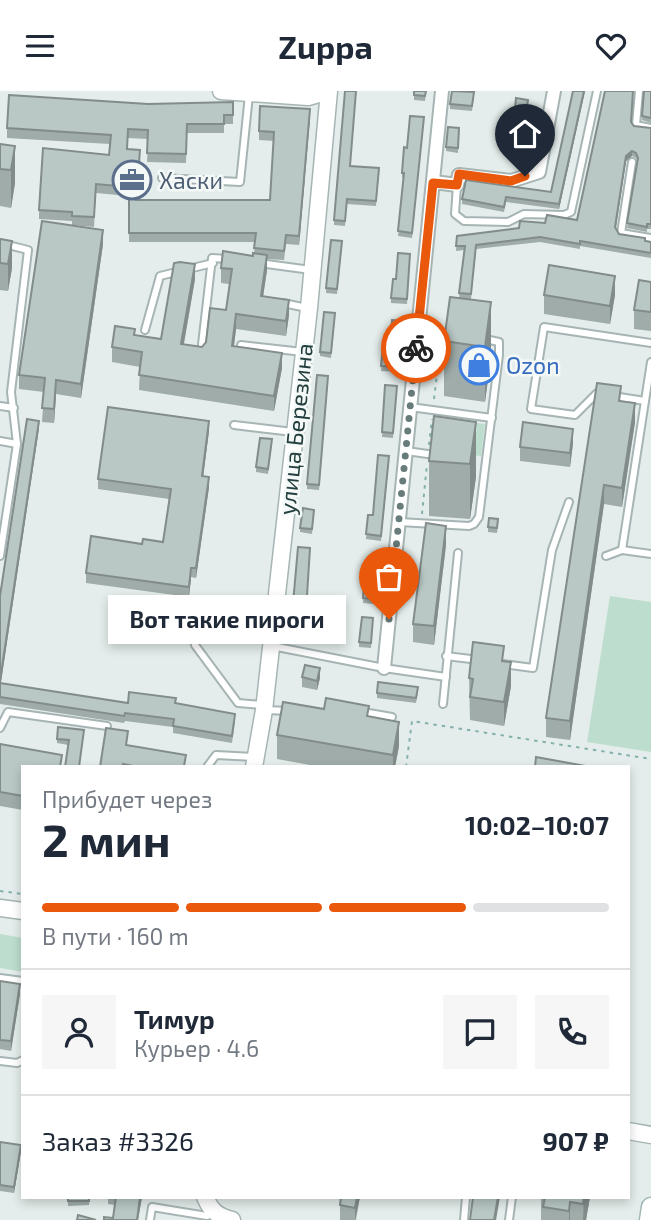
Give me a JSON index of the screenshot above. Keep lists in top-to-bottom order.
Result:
{
  "streets": {
    "street": ["улица Березина"]
  },
  "places": {
    "office": ["Хаски"],
    "shop": ["Ozon"],
    "other": ["Вот такие пироги"]
  },
  "page": {
    "header": "Zuppa",
    "bubble": "Вот такие пироги",
    "heading": ["2 мин", "Прибудет через", "10:02–10:07"],
    "panel": [
      "Тимур",
      "Курьер · 4.6",
      "Заказ #3326",
      "907 ₽"
    ],
    "bar": "В пути · 160 m"
  }
}
